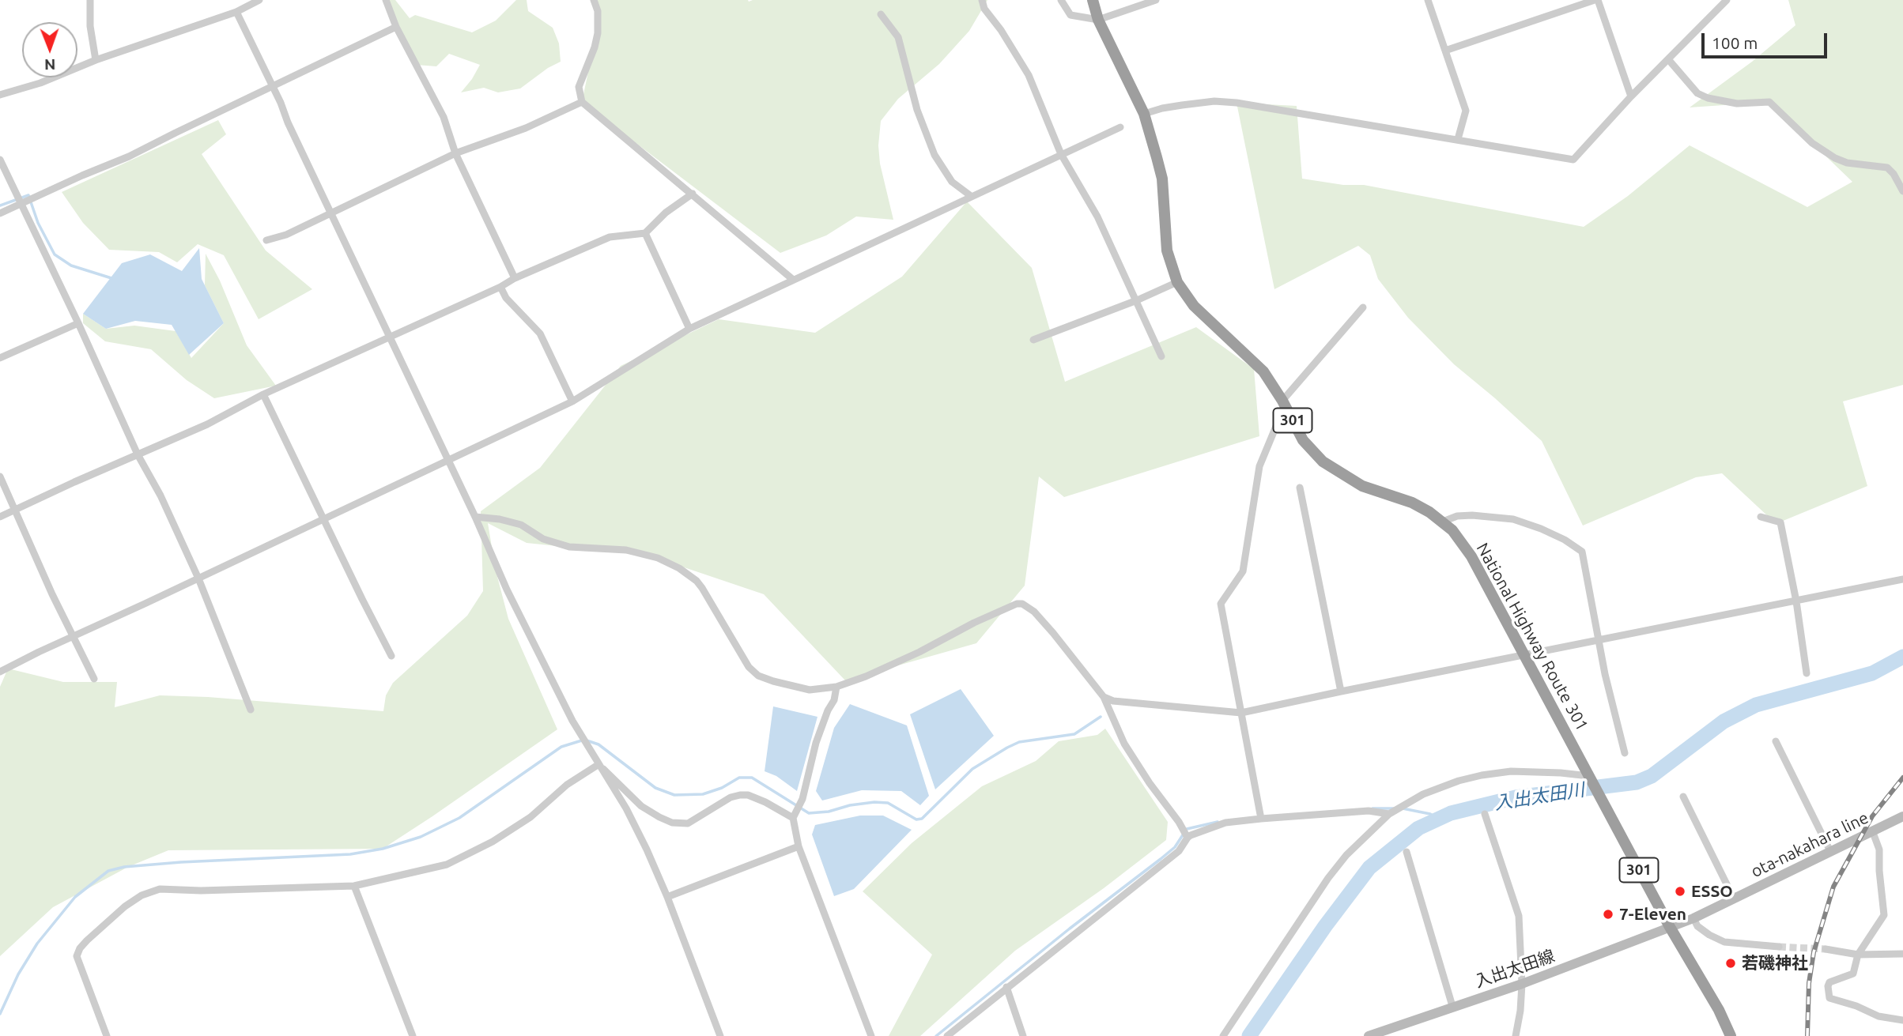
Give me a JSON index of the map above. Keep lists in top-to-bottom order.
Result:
{
  "streets": {
    "highway": ["301", "National Highway Route 301"],
    "main road": ["ota-nakahara line", "入出太田線"]
  },
  "crossings": [
    ["National Highway Route 301", "ota-nakahara line"],
    ["National Highway Route 301", "入出太田線"],
    ["ota-nakahara line", "入出太田線"]
  ],
  "water": ["入出太田川"],
  "places": ["ESSO", "7-Eleven", "若磯神社"],
  "scale_bar": "100 m",
  "north": "bottom"
}
